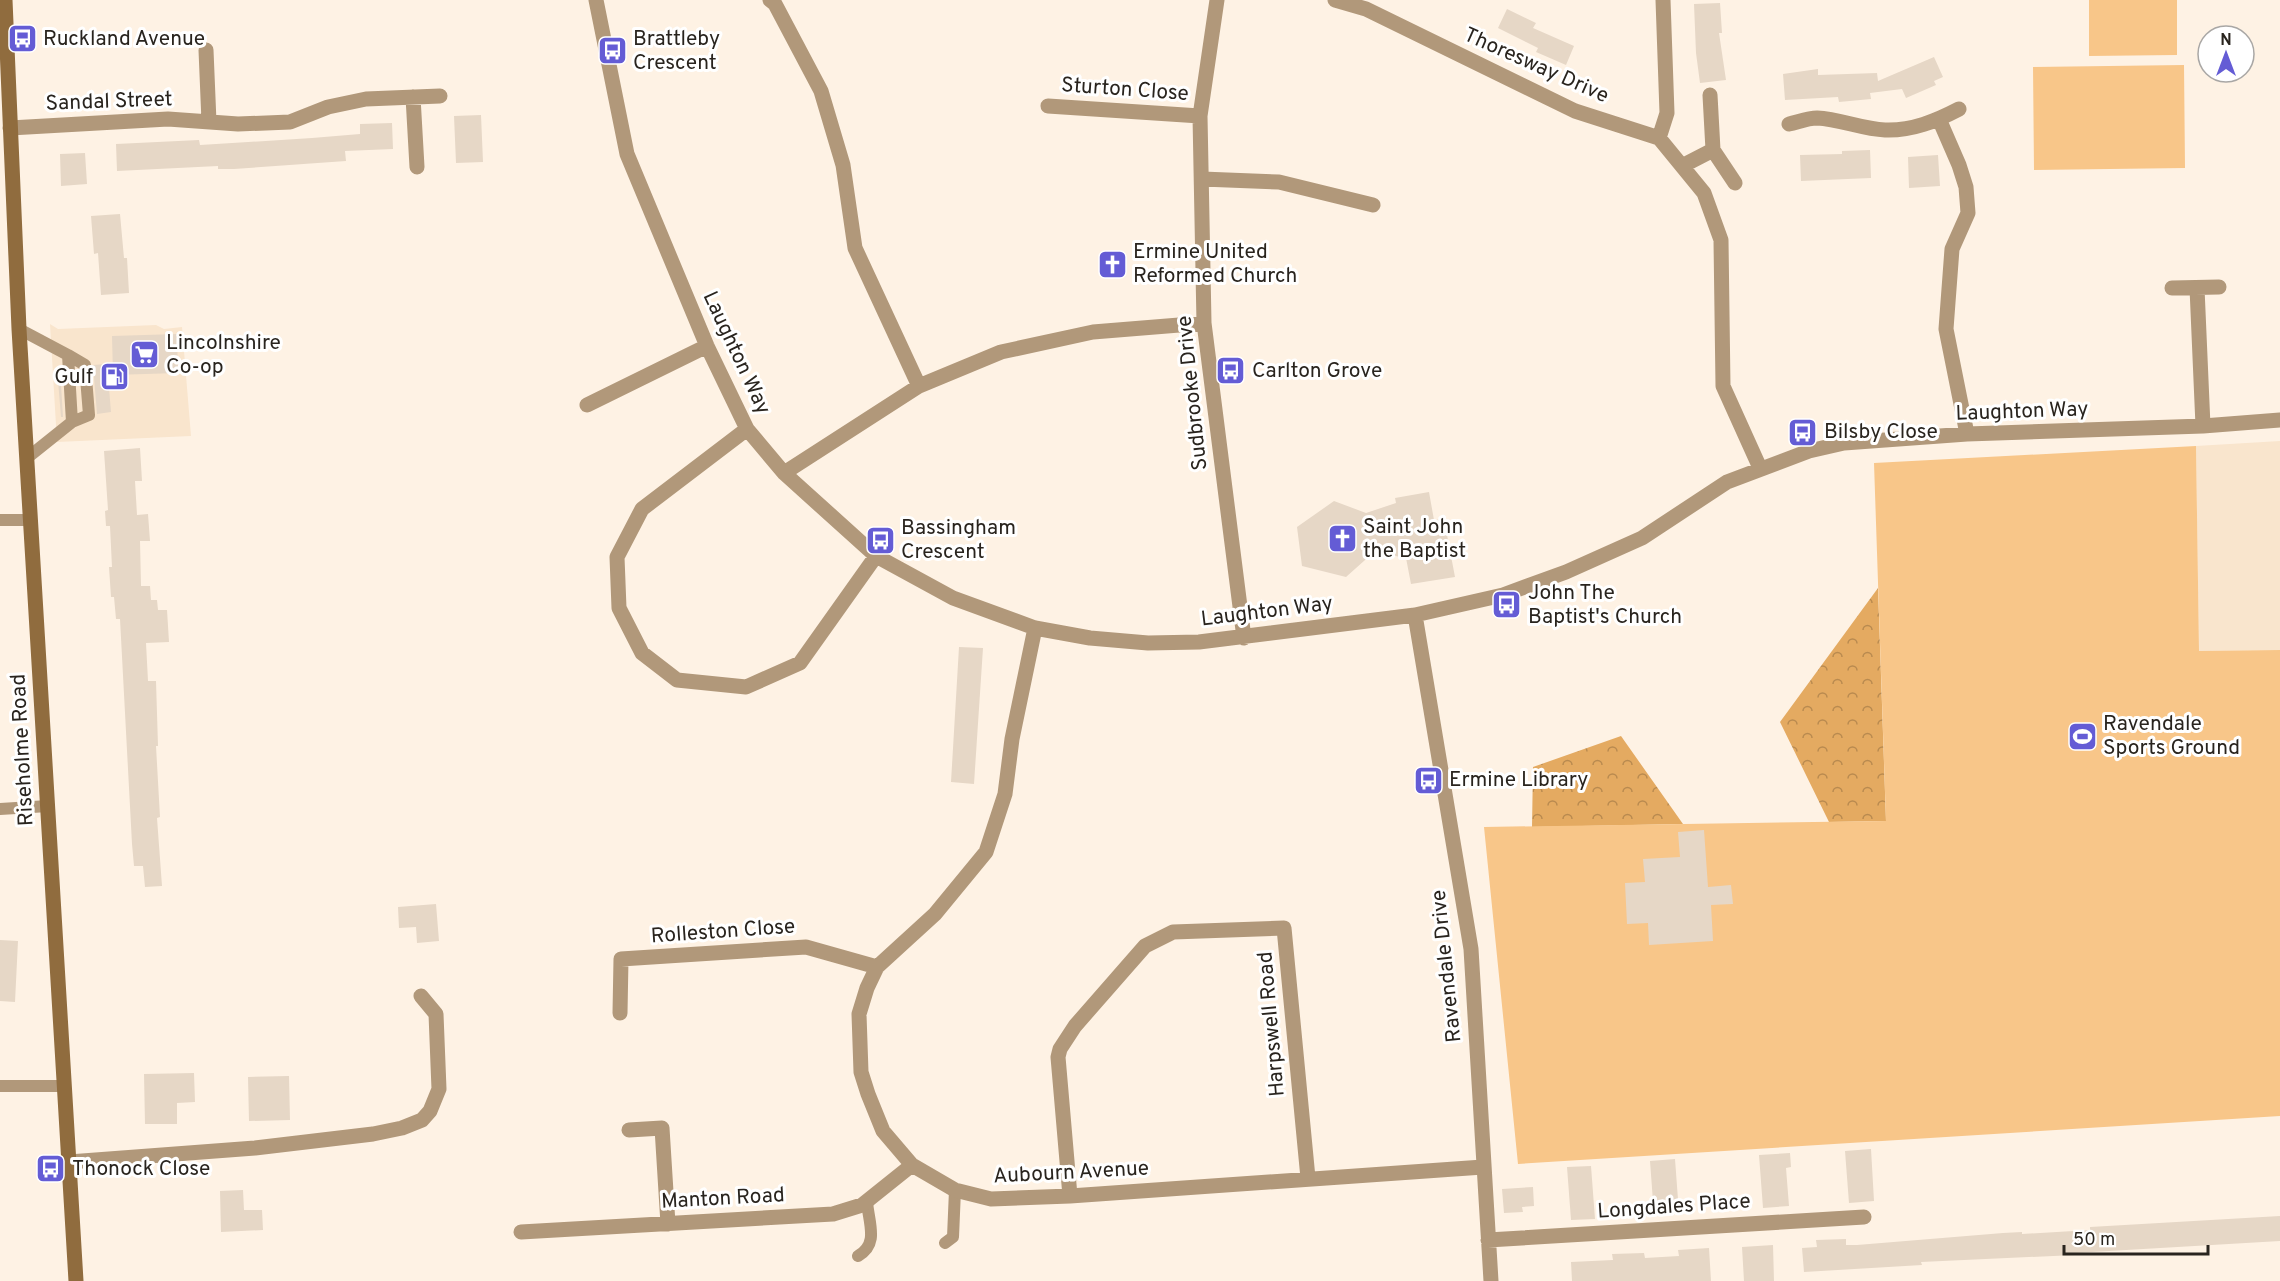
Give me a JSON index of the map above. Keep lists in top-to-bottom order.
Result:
{
  "streets": {
    "main road": ["Riseholme Road"],
    "street": [
      "Thoresway Drive",
      "Sturton Close",
      "Sandal Street",
      "Laughton Way",
      "Sudbrooke Drive",
      "Rolleston Close",
      "Ravendale Drive",
      "Harpswell Road",
      "Aubourn Avenue",
      "Manton Road",
      "Longdales Place"
    ]
  },
  "crossings": [
    ["Sturton Close", "Sudbrooke Drive"],
    ["Sandal Street", "Riseholme Road"],
    ["Laughton Way", "Sudbrooke Drive"],
    ["Laughton Way", "Ravendale Drive"],
    ["Laughton Way", "Aubourn Avenue"],
    ["Rolleston Close", "Aubourn Avenue"],
    ["Ravendale Drive", "Aubourn Avenue"],
    ["Ravendale Drive", "Longdales Place"],
    ["Harpswell Road", "Aubourn Avenue"],
    ["Aubourn Avenue", "Manton Road"]
  ],
  "places": {
    "bus stop": [
      "Ruckland Avenue",
      "Brattleby Crescent",
      "Carlton Grove",
      "Bilsby Close",
      "Bassingham Crescent",
      "John The Baptist's Church",
      "Ermine Library",
      "Thonock Close"
    ],
    "church": ["Ermine United Reformed Church", "Saint John the Baptist"],
    "supermarket": ["Lincolnshire Co-op"],
    "fuel station": ["Gulf"],
    "sports": ["Ravendale Sports Ground"]
  },
  "scale_bar": "50 m",
  "north": "top"
}
